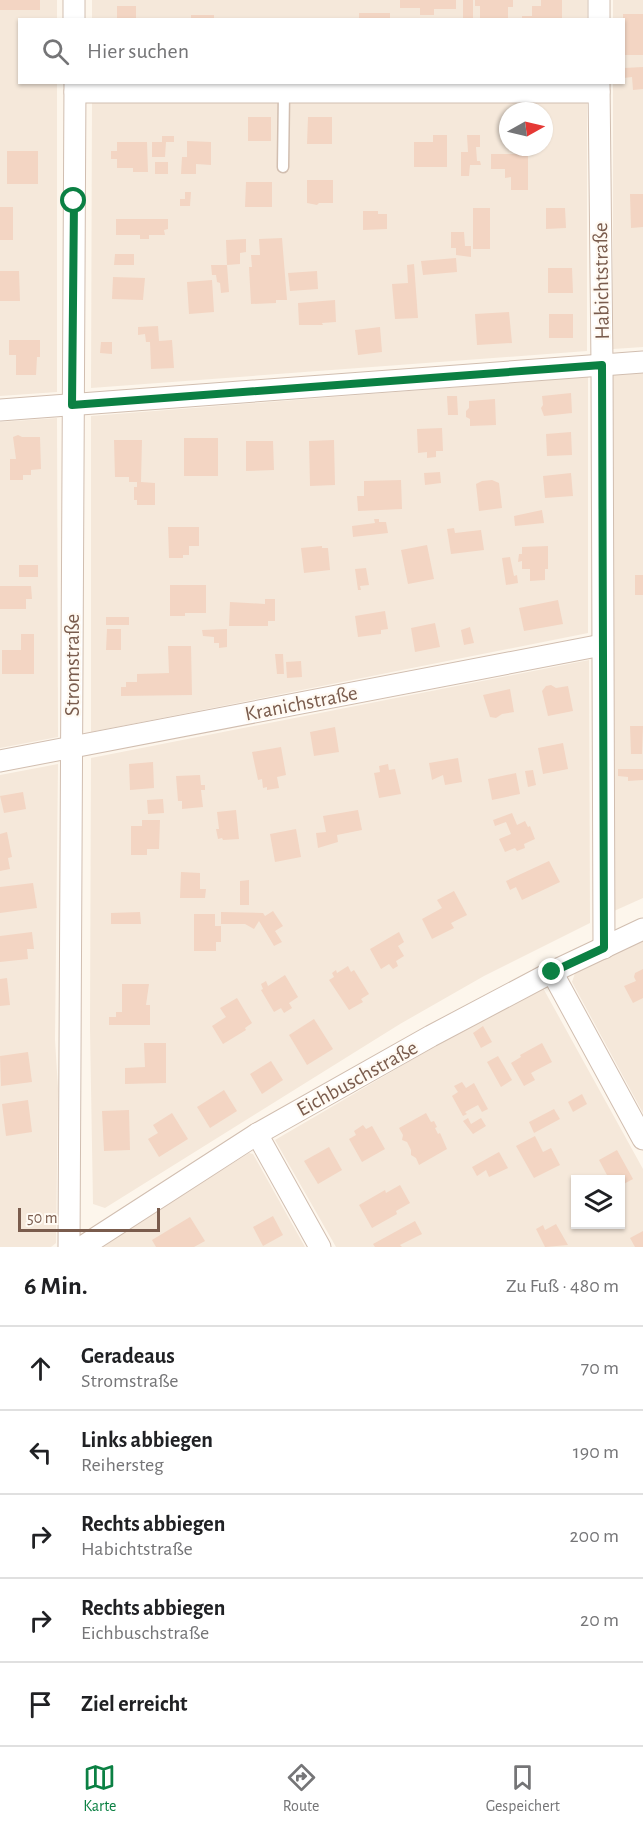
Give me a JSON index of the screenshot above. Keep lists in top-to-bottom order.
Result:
{
  "streets": {
    "street": [
      "Habichtstraße",
      "Stromstraße",
      "Kranichstraße",
      "Eichbuschstraße"
    ]
  },
  "crossings": [
    ["Habichtstraße", "Kranichstraße"],
    ["Habichtstraße", "Eichbuschstraße"],
    ["Stromstraße", "Kranichstraße"]
  ],
  "scale_bar": "50 m",
  "north": "right",
  "page": {
    "search": "Hier suchen",
    "scale": "50 m",
    "heading": ["6 Min.", "Zu Fuß · 480 m"],
    "list": [
      ["Geradeaus", "Stromstraße", "70 m"],
      ["Links abbiegen", "Reihersteg", "190 m"],
      ["Rechts abbiegen", "Habichtstraße", "200 m"],
      ["Rechts abbiegen", "Eichbuschstraße", "20 m"],
      "Ziel erreicht"
    ],
    "nav": ["Karte", "Route", "Gespeichert"]
  }
}
